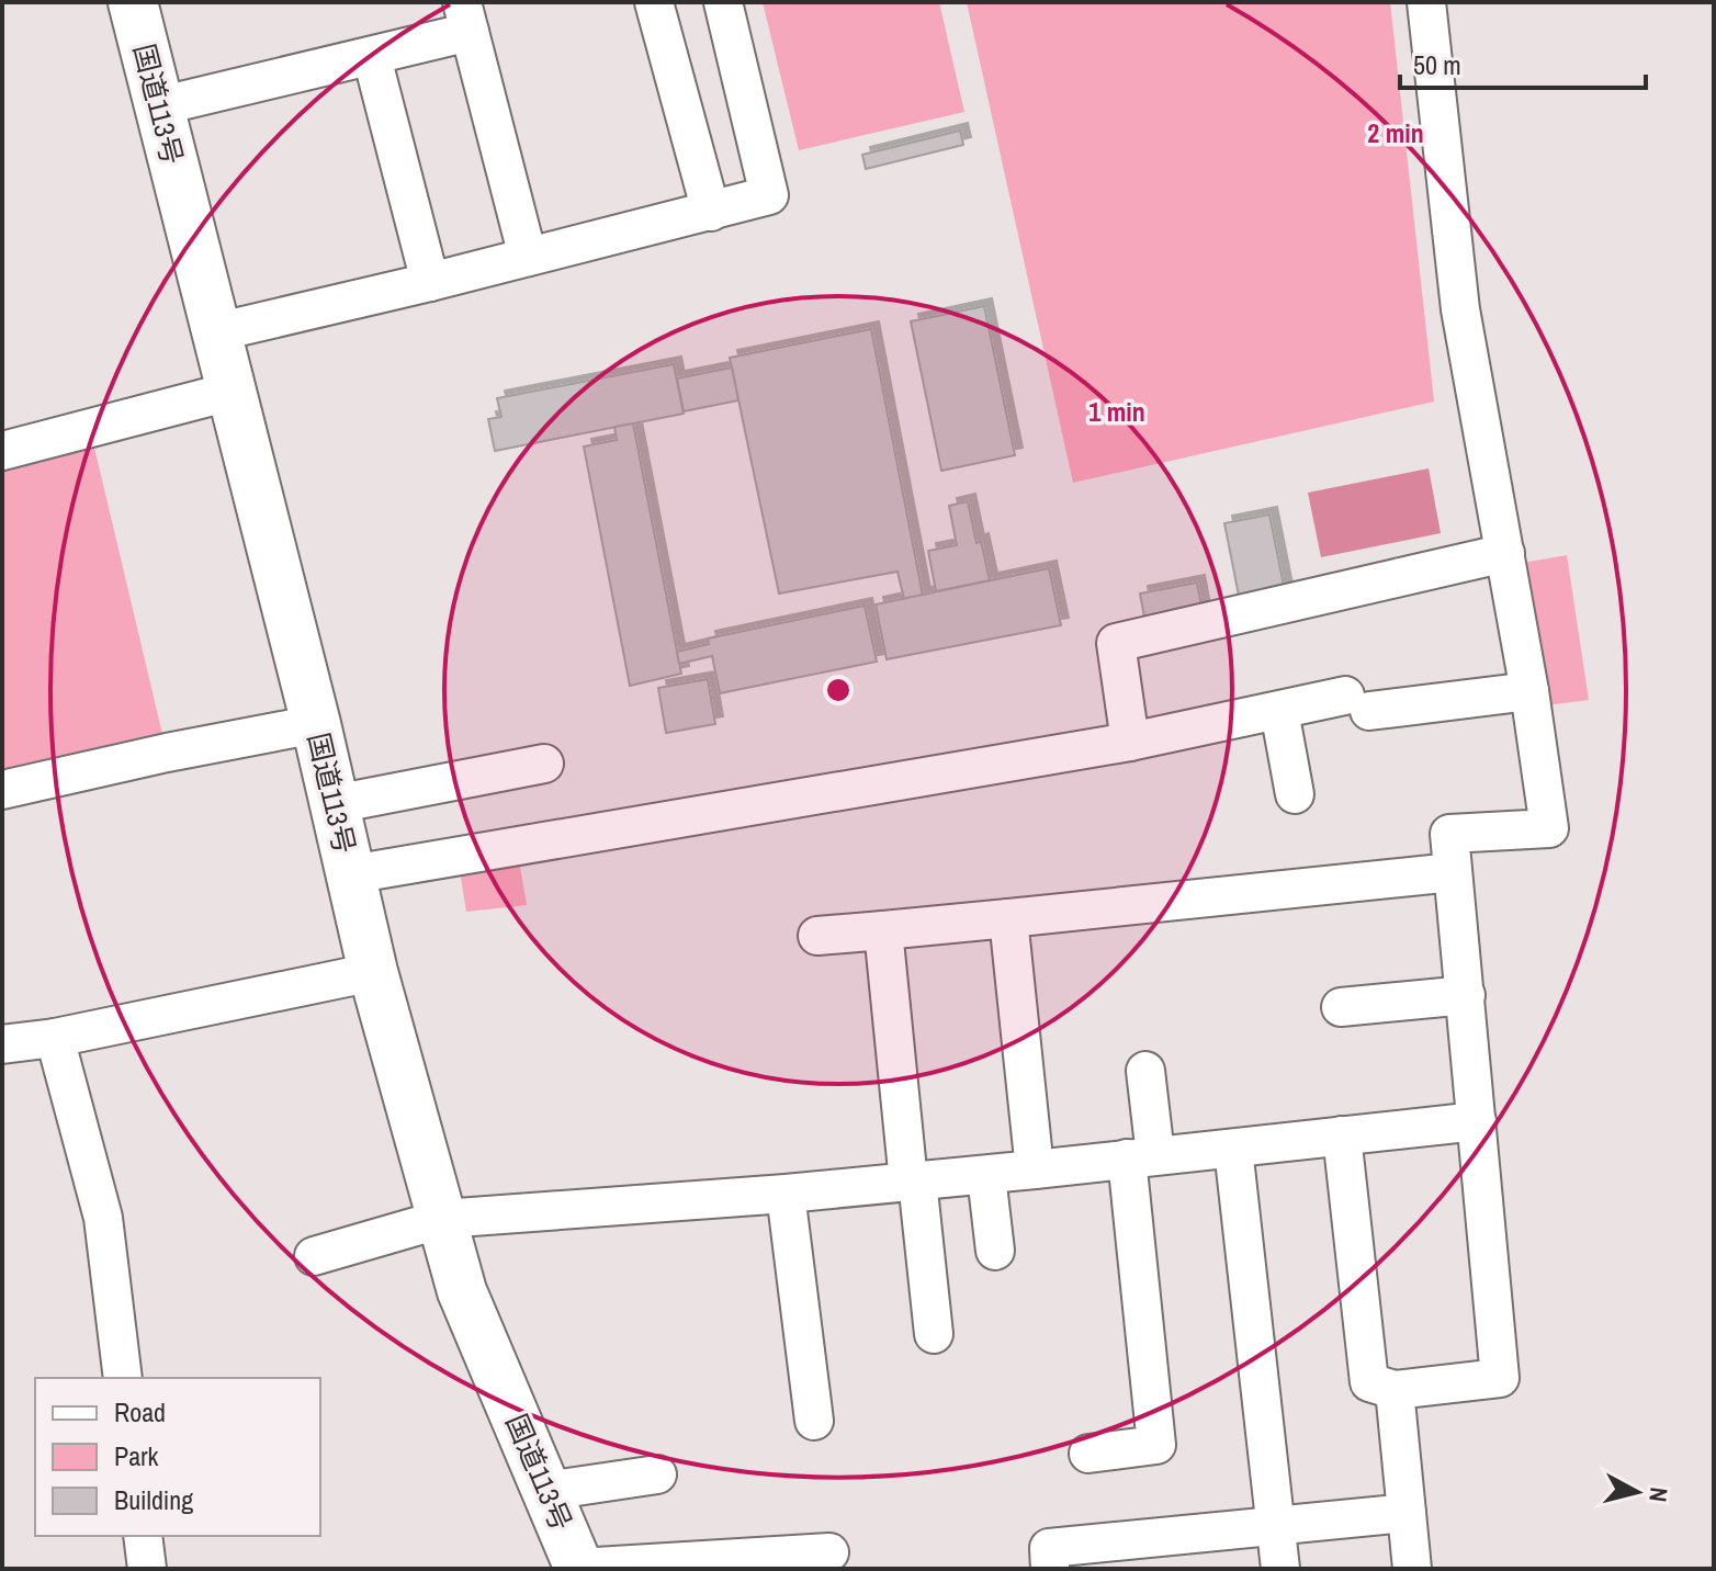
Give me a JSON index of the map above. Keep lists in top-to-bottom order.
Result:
{
  "streets": {
    "highway": ["国道113号"]
  },
  "legend": ["Road", "Park", "Building"],
  "scale_bar": "50 m",
  "north": "right",
  "rings": ["2 min", "1 min"]
}
